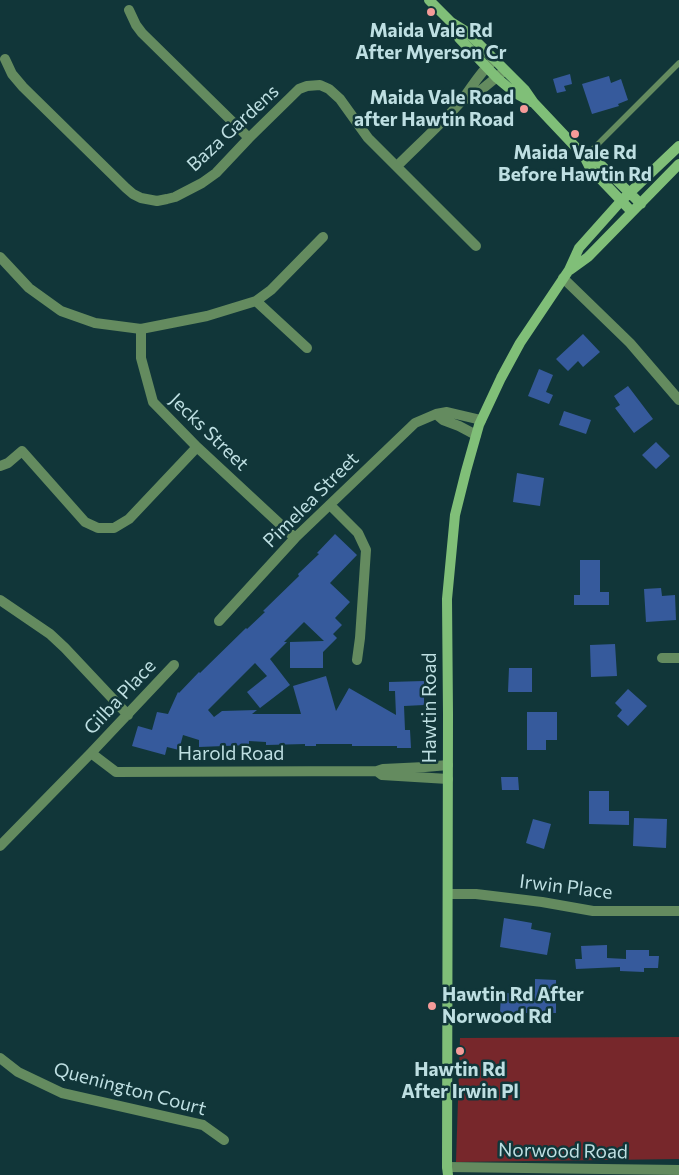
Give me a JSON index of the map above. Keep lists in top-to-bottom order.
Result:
{
  "streets": {
    "main road": ["Hawtin Road"],
    "street": [
      "Baza Gardens",
      "Jecks Street",
      "Pimelea Street",
      "Gilba Place",
      "Harold Road",
      "Irwin Place",
      "Quenington Court",
      "Norwood Road"
    ]
  },
  "crossings": [
    ["Jecks Street", "Pimelea Street"],
    ["Pimelea Street", "Hawtin Road"],
    ["Gilba Place", "Harold Road"],
    ["Hawtin Road", "Harold Road"],
    ["Hawtin Road", "Irwin Place"],
    ["Hawtin Road", "Norwood Road"]
  ],
  "places": [
    "Maida Vale Rd After Myerson Cr",
    "Maida Vale Road after Hawtin Road",
    "Maida Vale Rd Before Hawtin Rd",
    "Hawtin Rd After Norwood Rd",
    "Hawtin Rd After Irwin Pl"
  ]
}
